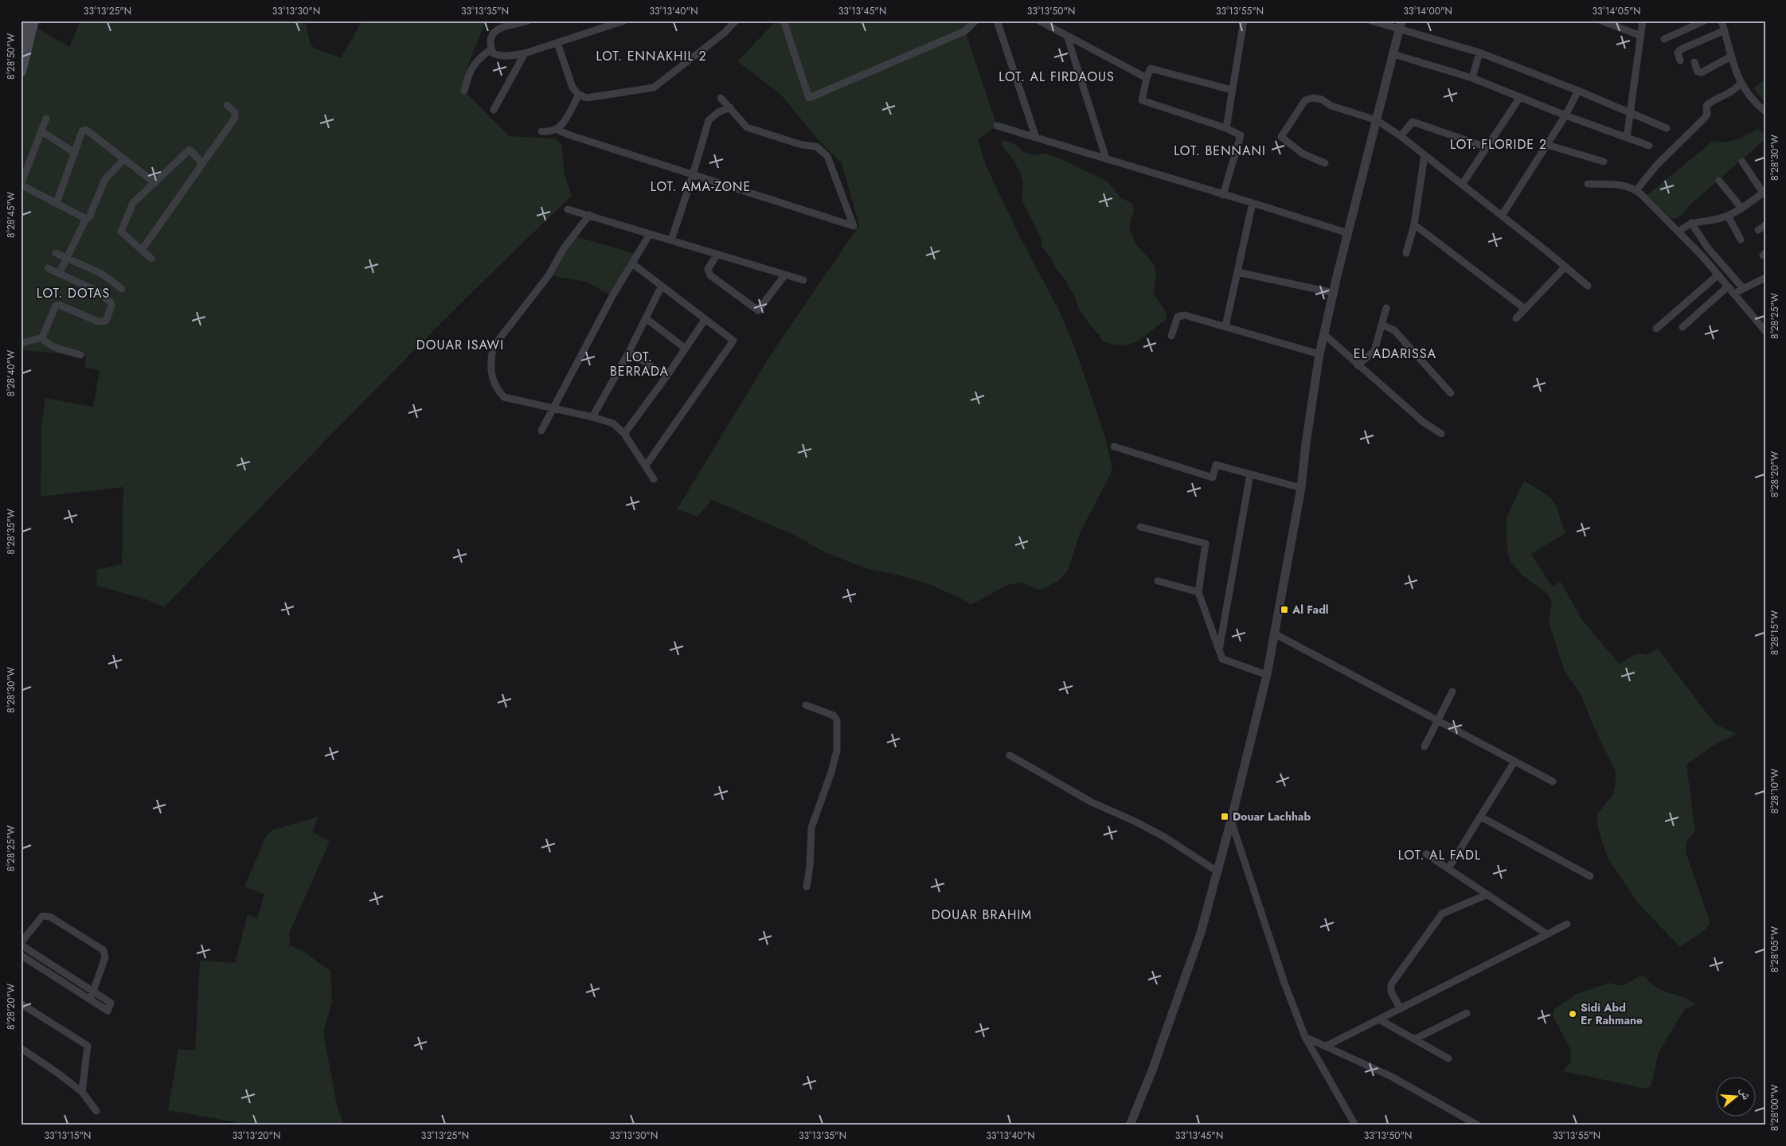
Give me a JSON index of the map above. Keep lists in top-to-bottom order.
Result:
{
  "districts": [
    "LOT. ENNAKHIL 2",
    "LOT. AL FIRDAOUS",
    "LOT. FLORIDE 2",
    "LOT. BENNANI",
    "LOT. AMA-ZONE",
    "LOT. DOTAS",
    "DOUAR ISAWI",
    "EL ADARISSA",
    "LOT. BERRADA",
    "LOT. AL FADL",
    "DOUAR BRAHIM"
  ],
  "places": {
    "transit": ["Al Fadl", "Douar Lachhab"],
    "other": ["Sidi Abd Er Rahmane"]
  },
  "north": "right",
  "coordinates": [
    "33°13'25\"N",
    "33°13'30\"N",
    "33°13'35\"N",
    "33°13'40\"N",
    "33°13'45\"N",
    "33°13'50\"N",
    "33°13'55\"N",
    "33°14'00\"N",
    "33°14'05\"N",
    "8°28'50\"W",
    "8°28'30\"W",
    "8°28'45\"W",
    "8°28'25\"W",
    "8°28'40\"W",
    "8°28'20\"W",
    "8°28'35\"W",
    "8°28'15\"W",
    "8°28'10\"W",
    "8°28'05\"W",
    "8°28'00\"W",
    "33°13'15\"N",
    "33°13'20\"N"
  ]
}
